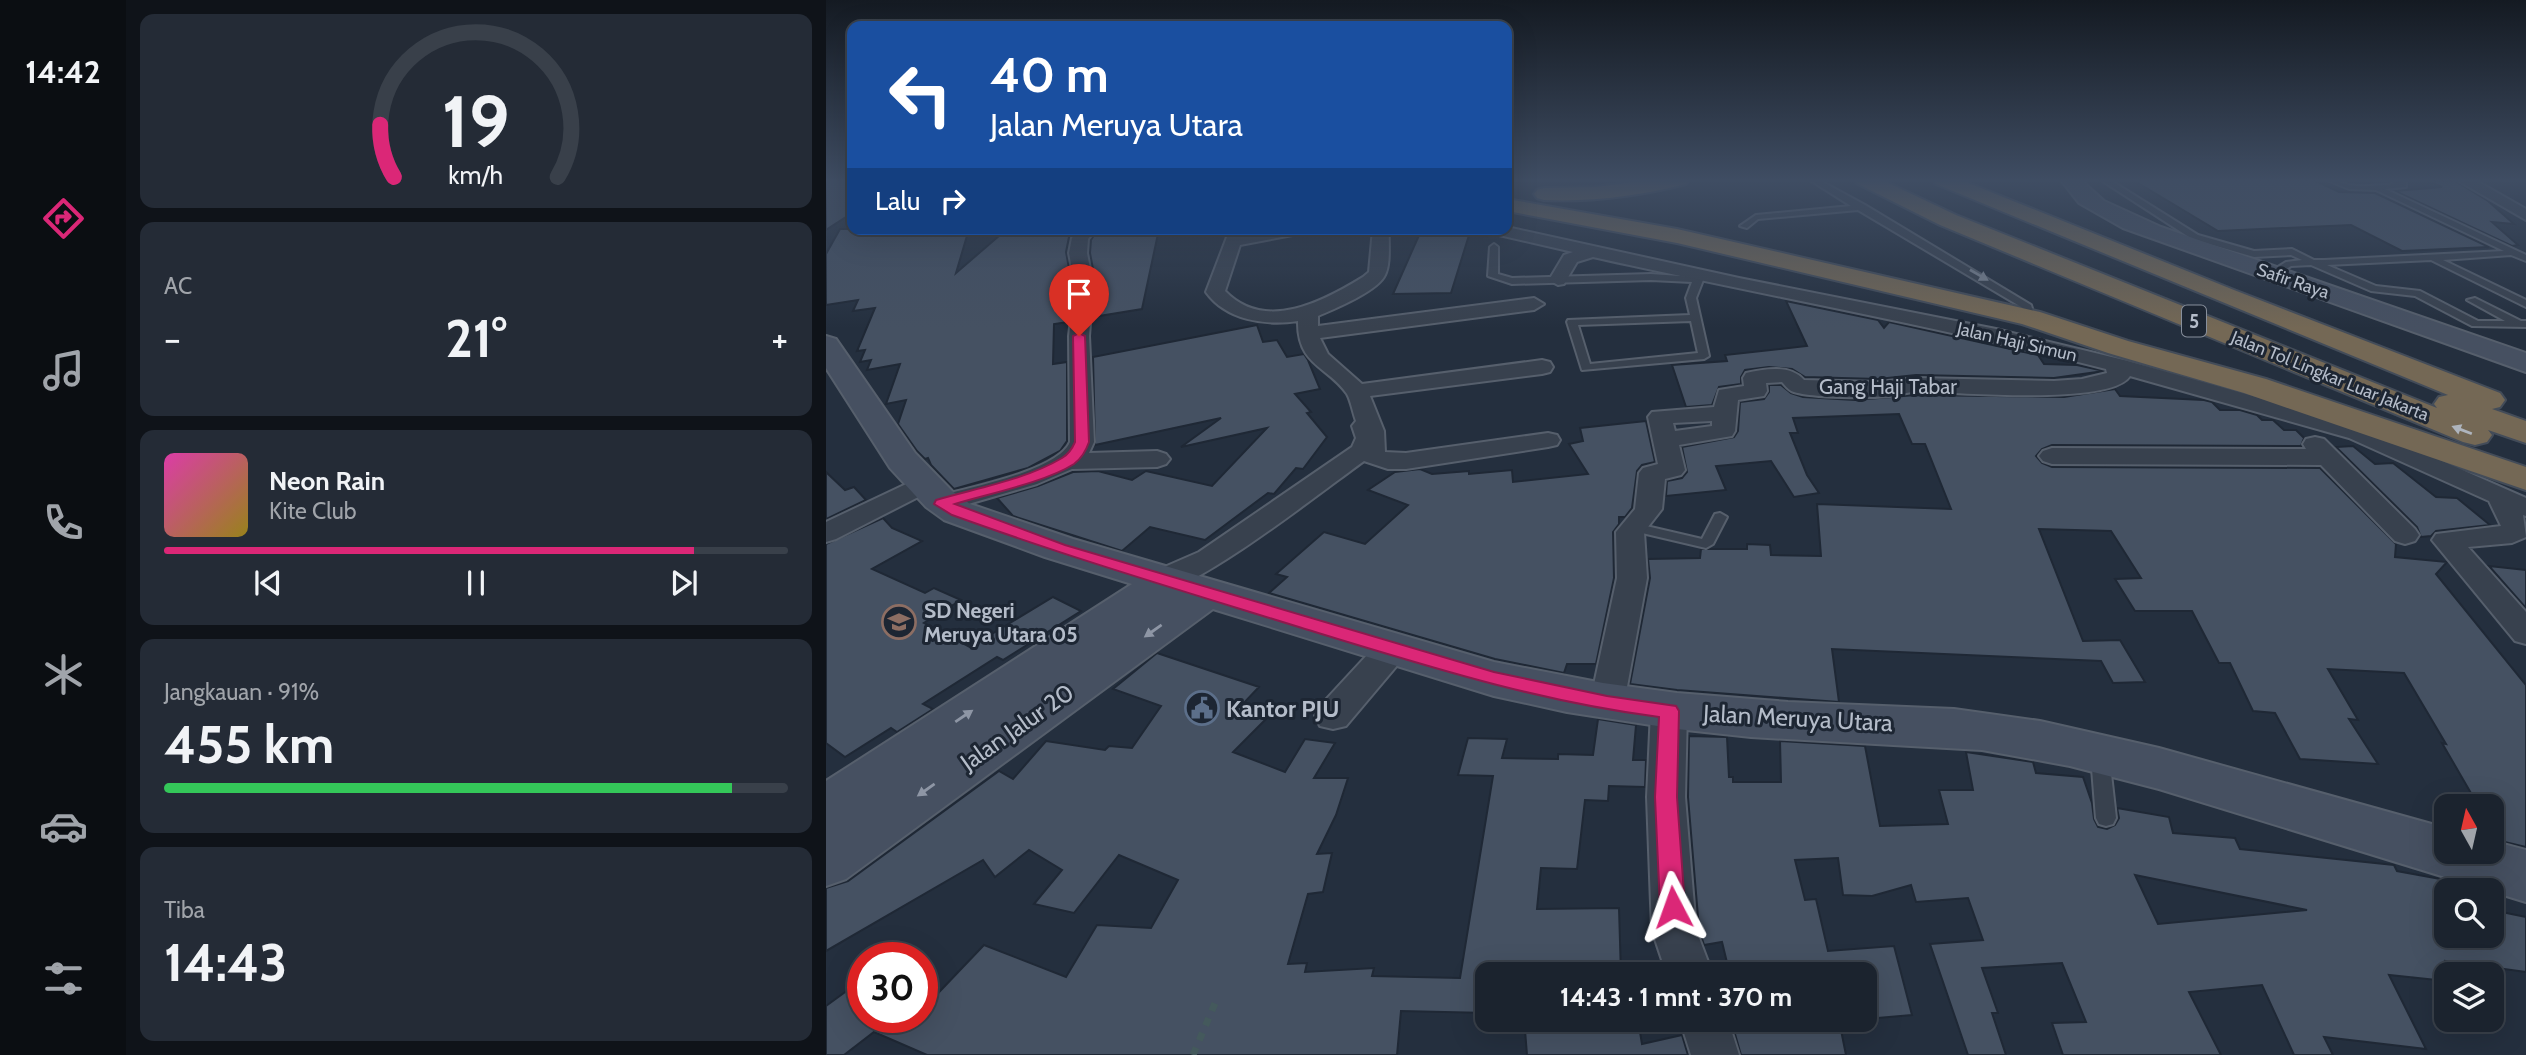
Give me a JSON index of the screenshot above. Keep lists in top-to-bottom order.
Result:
{
  "streets": {
    "highway": ["5", "Jalan Tol Lingkar Luar Jakarta"],
    "main road": ["Safir Raya", "Jalan Meruya Utara", "Jalan Jalur 20"],
    "street": ["Jalan Haji Simun", "Gang Haji Tabar"]
  },
  "crossings": [
    ["Jalan Haji Simun", "Gang Haji Tabar"],
    ["Jalan Meruya Utara", "Jalan Jalur 20"]
  ],
  "places": {
    "school or university": ["SD Negeri Meruya Utara 05"],
    "public building": ["Kantor PJU"]
  },
  "north": "top",
  "page": {
    "tabs": "14:42",
    "turn": ["40 m", "Jalan Meruya Utara"],
    "then": "Lalu",
    "tile": [
      "AC",
      ["Jangkauan · 91%", "455 km"],
      ["Tiba", "14:43"]
    ],
    "heat": ["−", "21°", "+"],
    "song": ["Neon Rain", "Kite Club"],
    "limit": "30",
    "trip": "14:43 · 1 mnt · 370 m",
    "gauge": ["19", "km/h"]
  }
}
